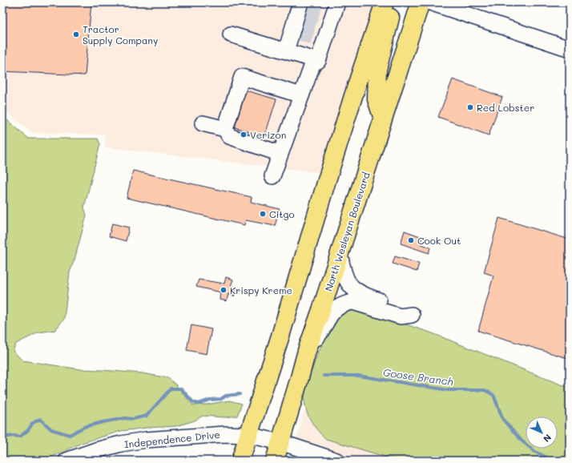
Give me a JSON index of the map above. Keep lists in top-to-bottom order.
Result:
{
  "streets": {
    "highway": ["North Wesleyan Boulevard"],
    "street": ["Independence Drive"]
  },
  "crossings": [
    ["North Wesleyan Boulevard", "Independence Drive"]
  ],
  "water": ["Goose Branch"],
  "places": [
    "Tractor Supply Company",
    "Red Lobster",
    "Verizon",
    "Citgo",
    "Cook Out",
    "Krispy Kreme"
  ],
  "north": "bottom right"
}
